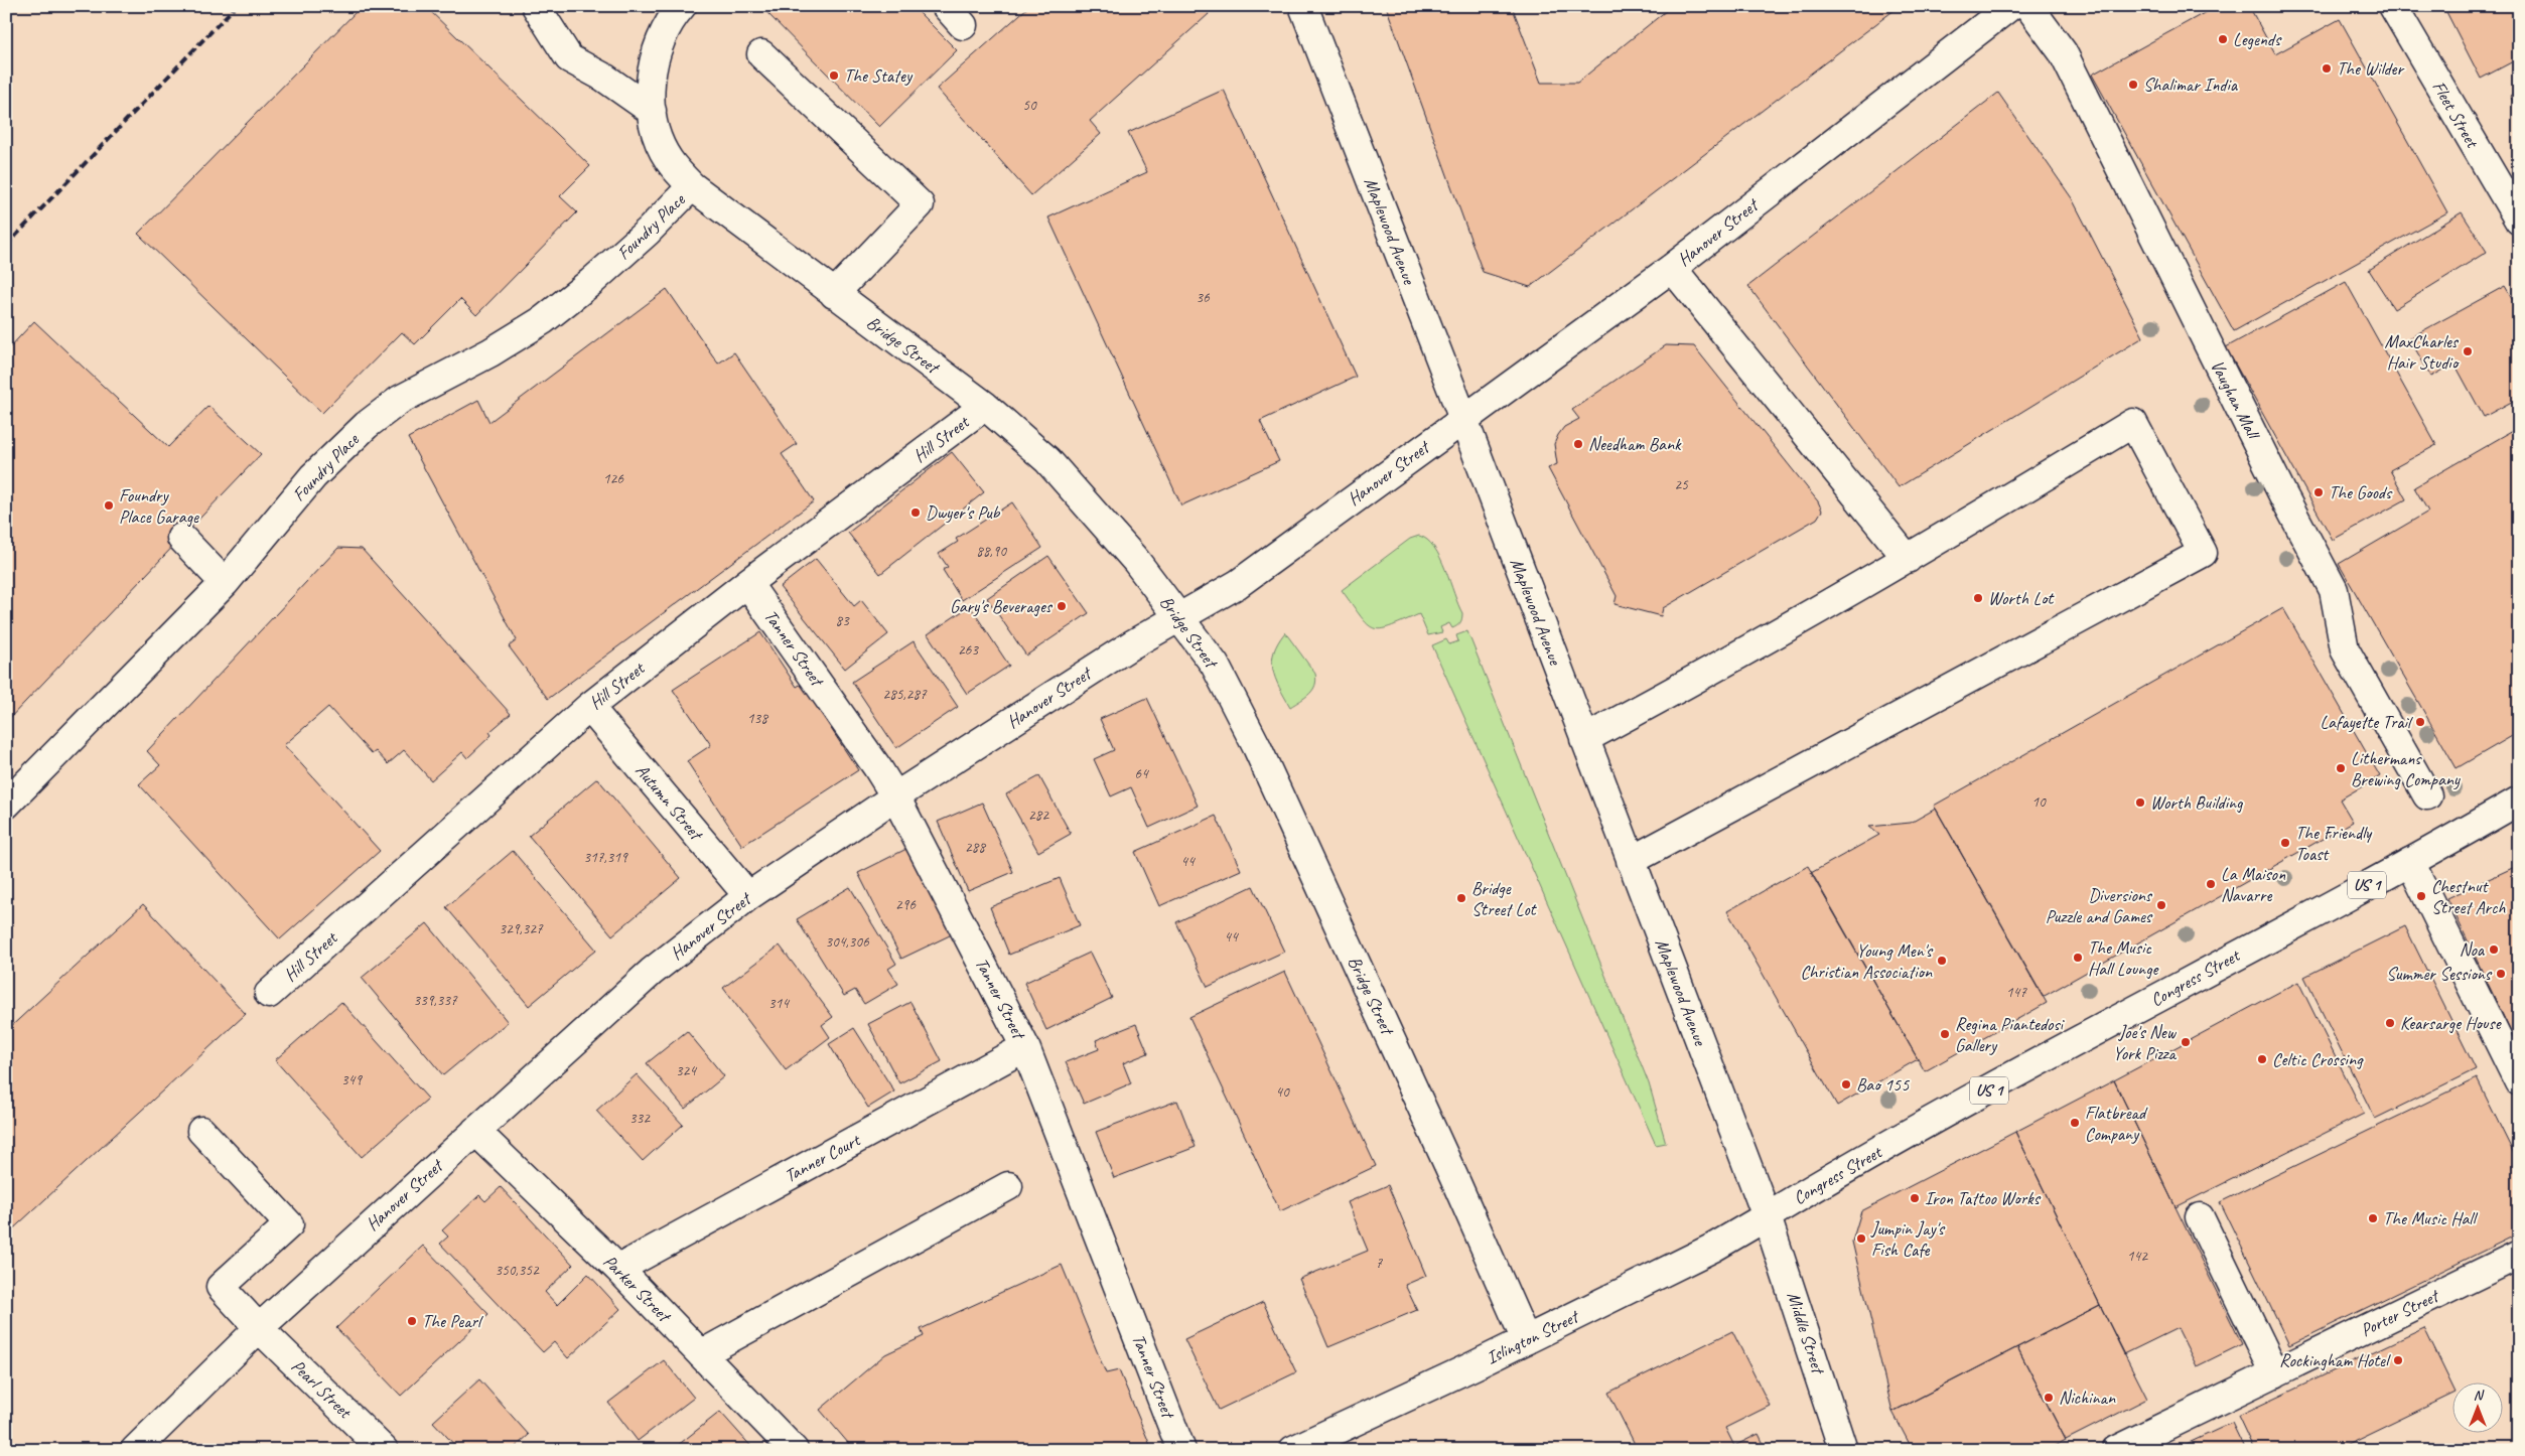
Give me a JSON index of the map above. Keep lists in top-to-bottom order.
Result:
{
  "streets": {
    "street": [
      "Fleet Street",
      "Foundry Place",
      "Maplewood Avenue",
      "Hanover Street",
      "Bridge Street",
      "Vaughan Mall",
      "Hill Street",
      "Tanner Street",
      "Autumn Street",
      "US 1",
      "Congress Street",
      "Tanner Court",
      "Parker Street",
      "Porter Street",
      "Middle Street",
      "Islington Street",
      "Pearl Street"
    ]
  },
  "crossings": [
    ["Foundry Place", "Bridge Street"],
    ["Maplewood Avenue", "Hanover Street"],
    ["Maplewood Avenue", "Congress Street"],
    ["Maplewood Avenue", "Middle Street"],
    ["Maplewood Avenue", "Islington Street"],
    ["Hanover Street", "Bridge Street"],
    ["Hanover Street", "Vaughan Mall"],
    ["Hanover Street", "Tanner Street"],
    ["Hanover Street", "Autumn Street"],
    ["Hanover Street", "Parker Street"],
    ["Hanover Street", "Pearl Street"],
    ["Bridge Street", "Hill Street"],
    ["Bridge Street", "Islington Street"],
    ["Hill Street", "Tanner Street"],
    ["Hill Street", "Autumn Street"],
    ["Tanner Street", "Tanner Court"],
    ["Congress Street", "Middle Street"],
    ["Congress Street", "Islington Street"],
    ["Tanner Court", "Parker Street"],
    ["Middle Street", "Islington Street"]
  ],
  "places": [
    "Legends",
    "The Wilder",
    "The Statey",
    "Shalimar India",
    "MaxCharles Hair Studio",
    "Needham Bank",
    "The Goods",
    "Foundry Place Garage",
    "Dwyer's Pub",
    "Worth Lot",
    "Gary's Beverages",
    "Lafayette Trail",
    "Lithermans Brewing Company",
    "Worth Building",
    "The Friendly Toast",
    "La Maison Navarre",
    "Chestnut Street Arch",
    "Bridge Street Lot",
    "Diversions Puzzle and Games",
    "Noa",
    "The Music Hall Lounge",
    "Young Men's Christian Association",
    "Summer Sessions",
    "Kearsarge House",
    "Regina Piantedosi Gallery",
    "Joe's New York Pizza",
    "Celtic Crossing",
    "Bao 155",
    "Flatbread Company",
    "Iron Tattoo Works",
    "The Music Hall",
    "Jumpin Jay's Fish Cafe",
    "The Pearl",
    "Rockingham Hotel",
    "Nichinan"
  ],
  "house_numbers": [
    "50",
    "36",
    "126",
    "25",
    "88,90",
    "83",
    "263",
    "285,287",
    "138",
    "64",
    "10",
    "282",
    "288",
    "317,319",
    "44",
    "296",
    "329,327",
    "44",
    "304,306",
    "147",
    "339,337",
    "314",
    "324",
    "349",
    "40",
    "332",
    "142",
    "7",
    "350,352"
  ],
  "north": "top"
}
